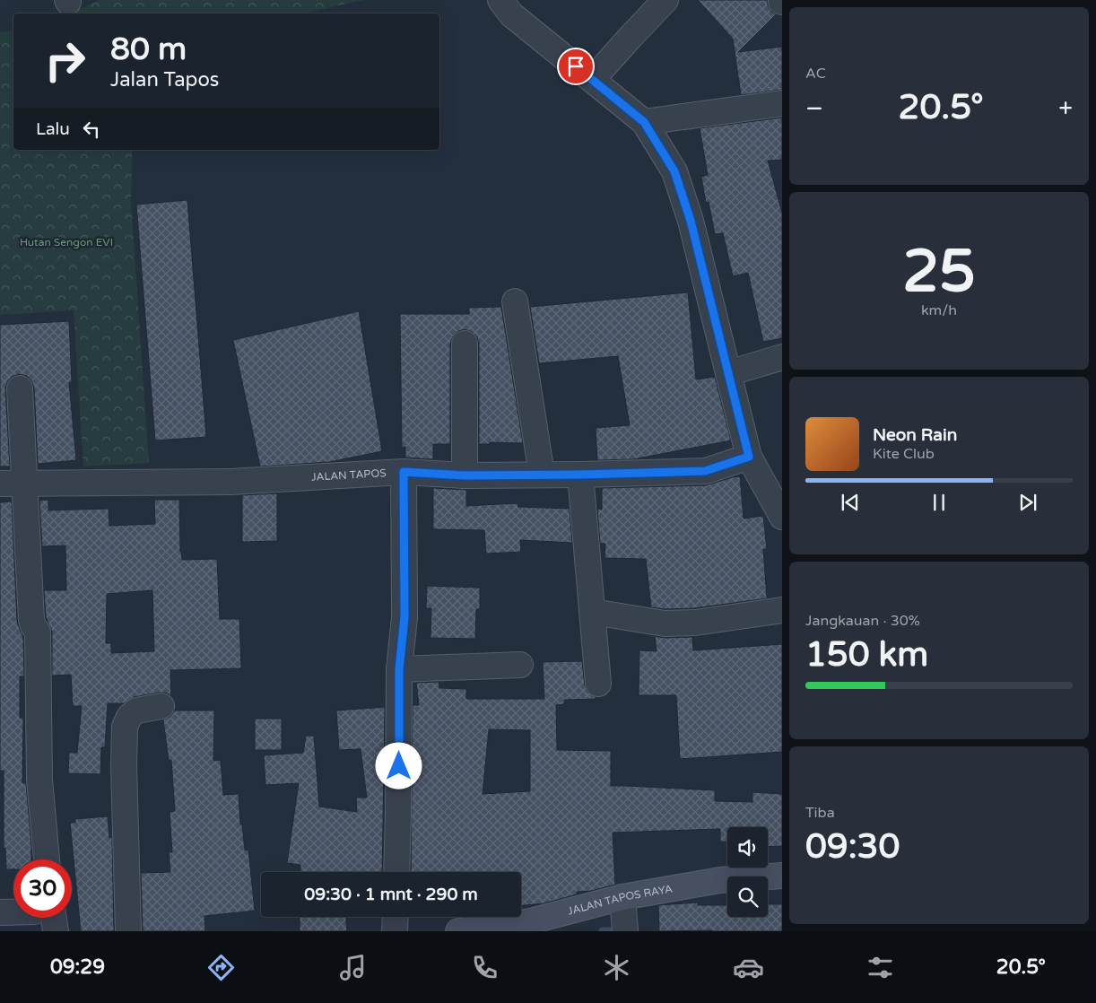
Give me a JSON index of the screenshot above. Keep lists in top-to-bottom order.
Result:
{
  "streets": {
    "main road": ["JALAN TAPOS RAYA"],
    "street": ["JALAN TAPOS"]
  },
  "parks": ["Hutan Sengon EVI"],
  "page": {
    "tile": [
      "AC",
      ["25", "km/h"],
      ["Jangkauan · 30%", "150 km"],
      ["Tiba", "09:30"]
    ],
    "turn": ["80 m", "Jalan Tapos"],
    "heat": ["−", "20.5°", "+"],
    "then": "Lalu",
    "song": ["Neon Rain", "Kite Club"],
    "limit": "30",
    "trip": "09:30 · 1 mnt · 290 m",
    "tabs": ["09:29", "20.5°"]
  }
}
